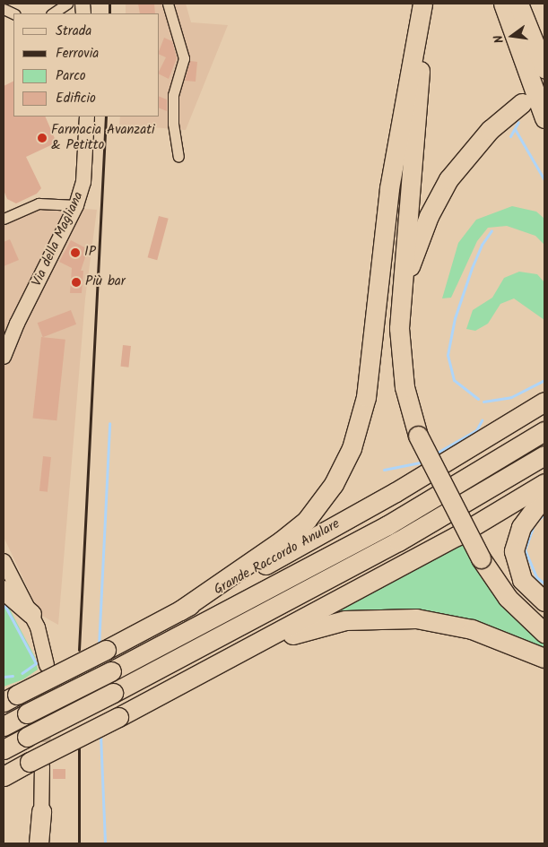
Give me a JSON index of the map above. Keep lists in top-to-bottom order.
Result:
{
  "streets": {
    "highway": ["Grande Raccordo Anulare"],
    "main road": ["Via della Magliana"]
  },
  "places": ["Farmacia Avanzati & Petitto", "IP", "Più bar"],
  "legend": [
    "Strada",
    "Ferrovia",
    "Parco",
    "Edificio"
  ],
  "north": "left"
}
